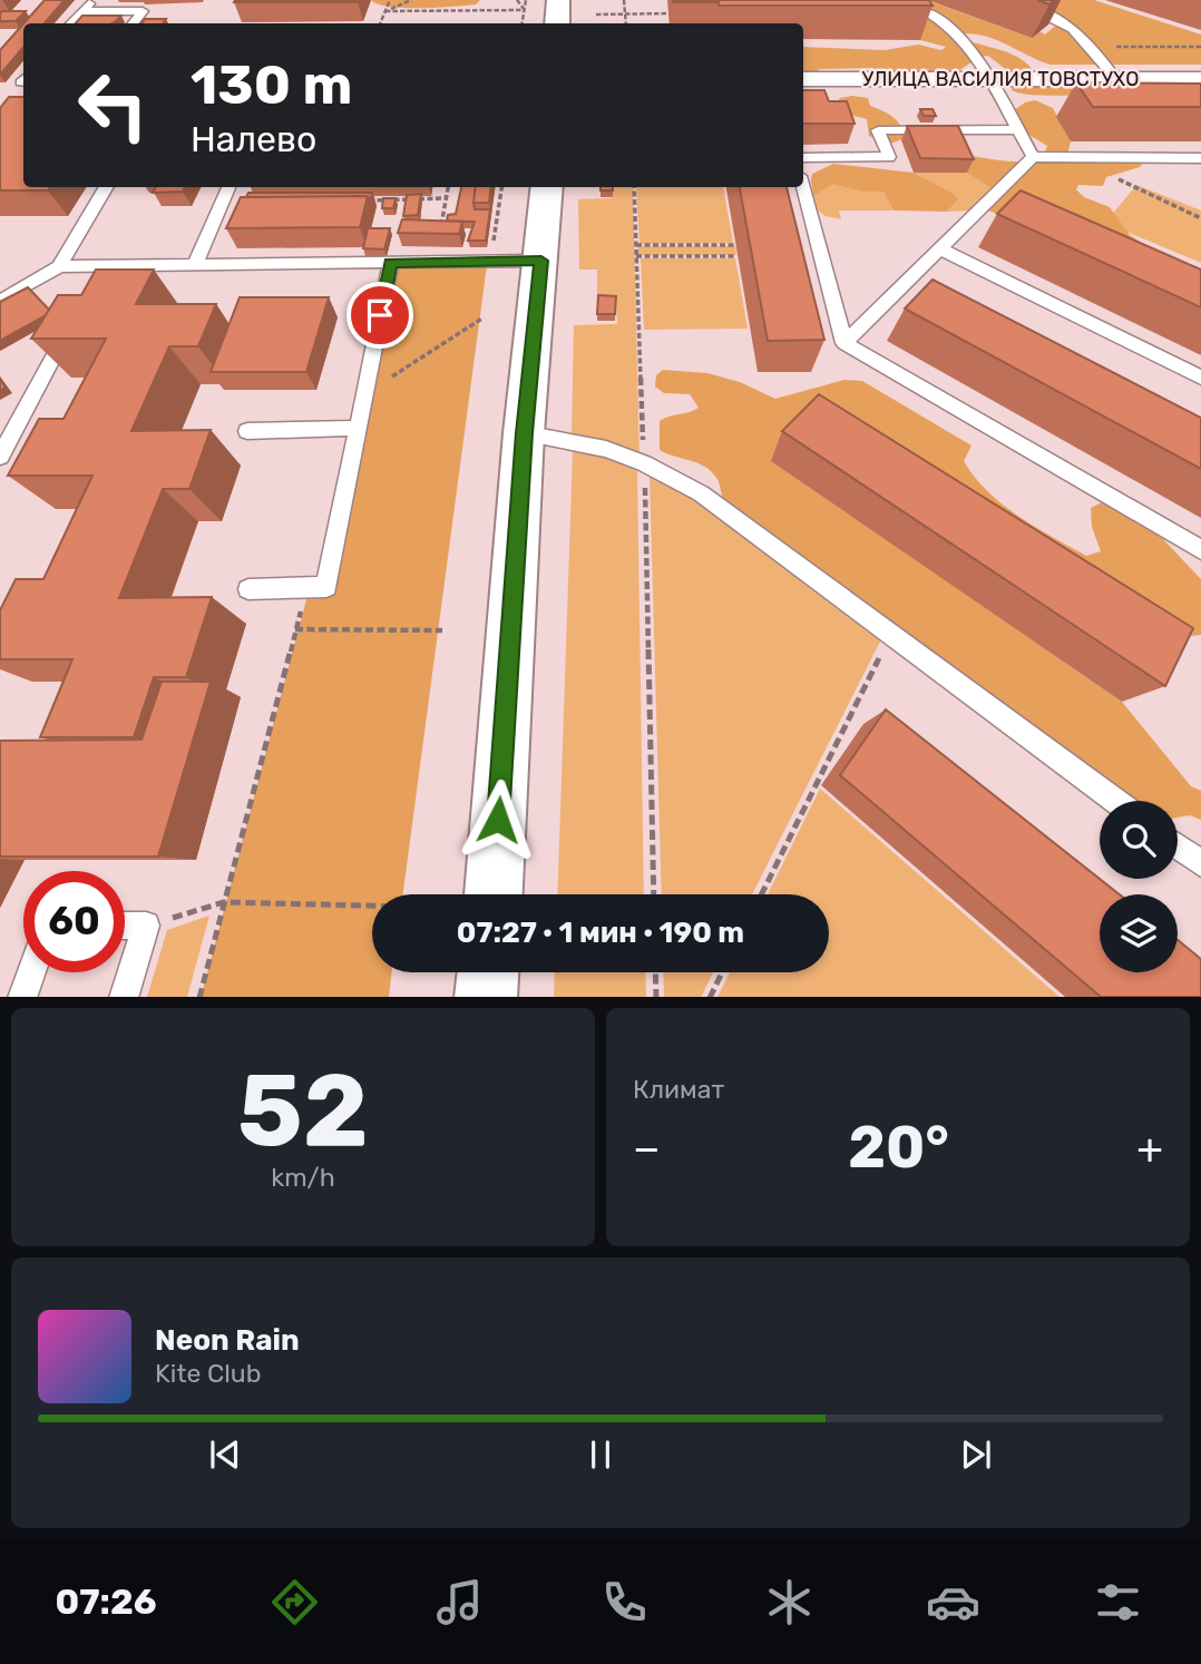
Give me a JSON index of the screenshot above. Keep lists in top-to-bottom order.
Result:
{
  "streets": {
    "street": ["УЛИЦА ВАСИЛИЯ ТОВСТУХО"]
  },
  "page": {
    "turn": ["130 m", "Налево"],
    "limit": "60",
    "trip": "07:27 · 1 мин · 190 m",
    "tile": [
      ["52", "km/h"],
      "Климат"
    ],
    "heat": ["−", "20°", "+"],
    "song": ["Neon Rain", "Kite Club"],
    "tabs": "07:26"
  }
}
